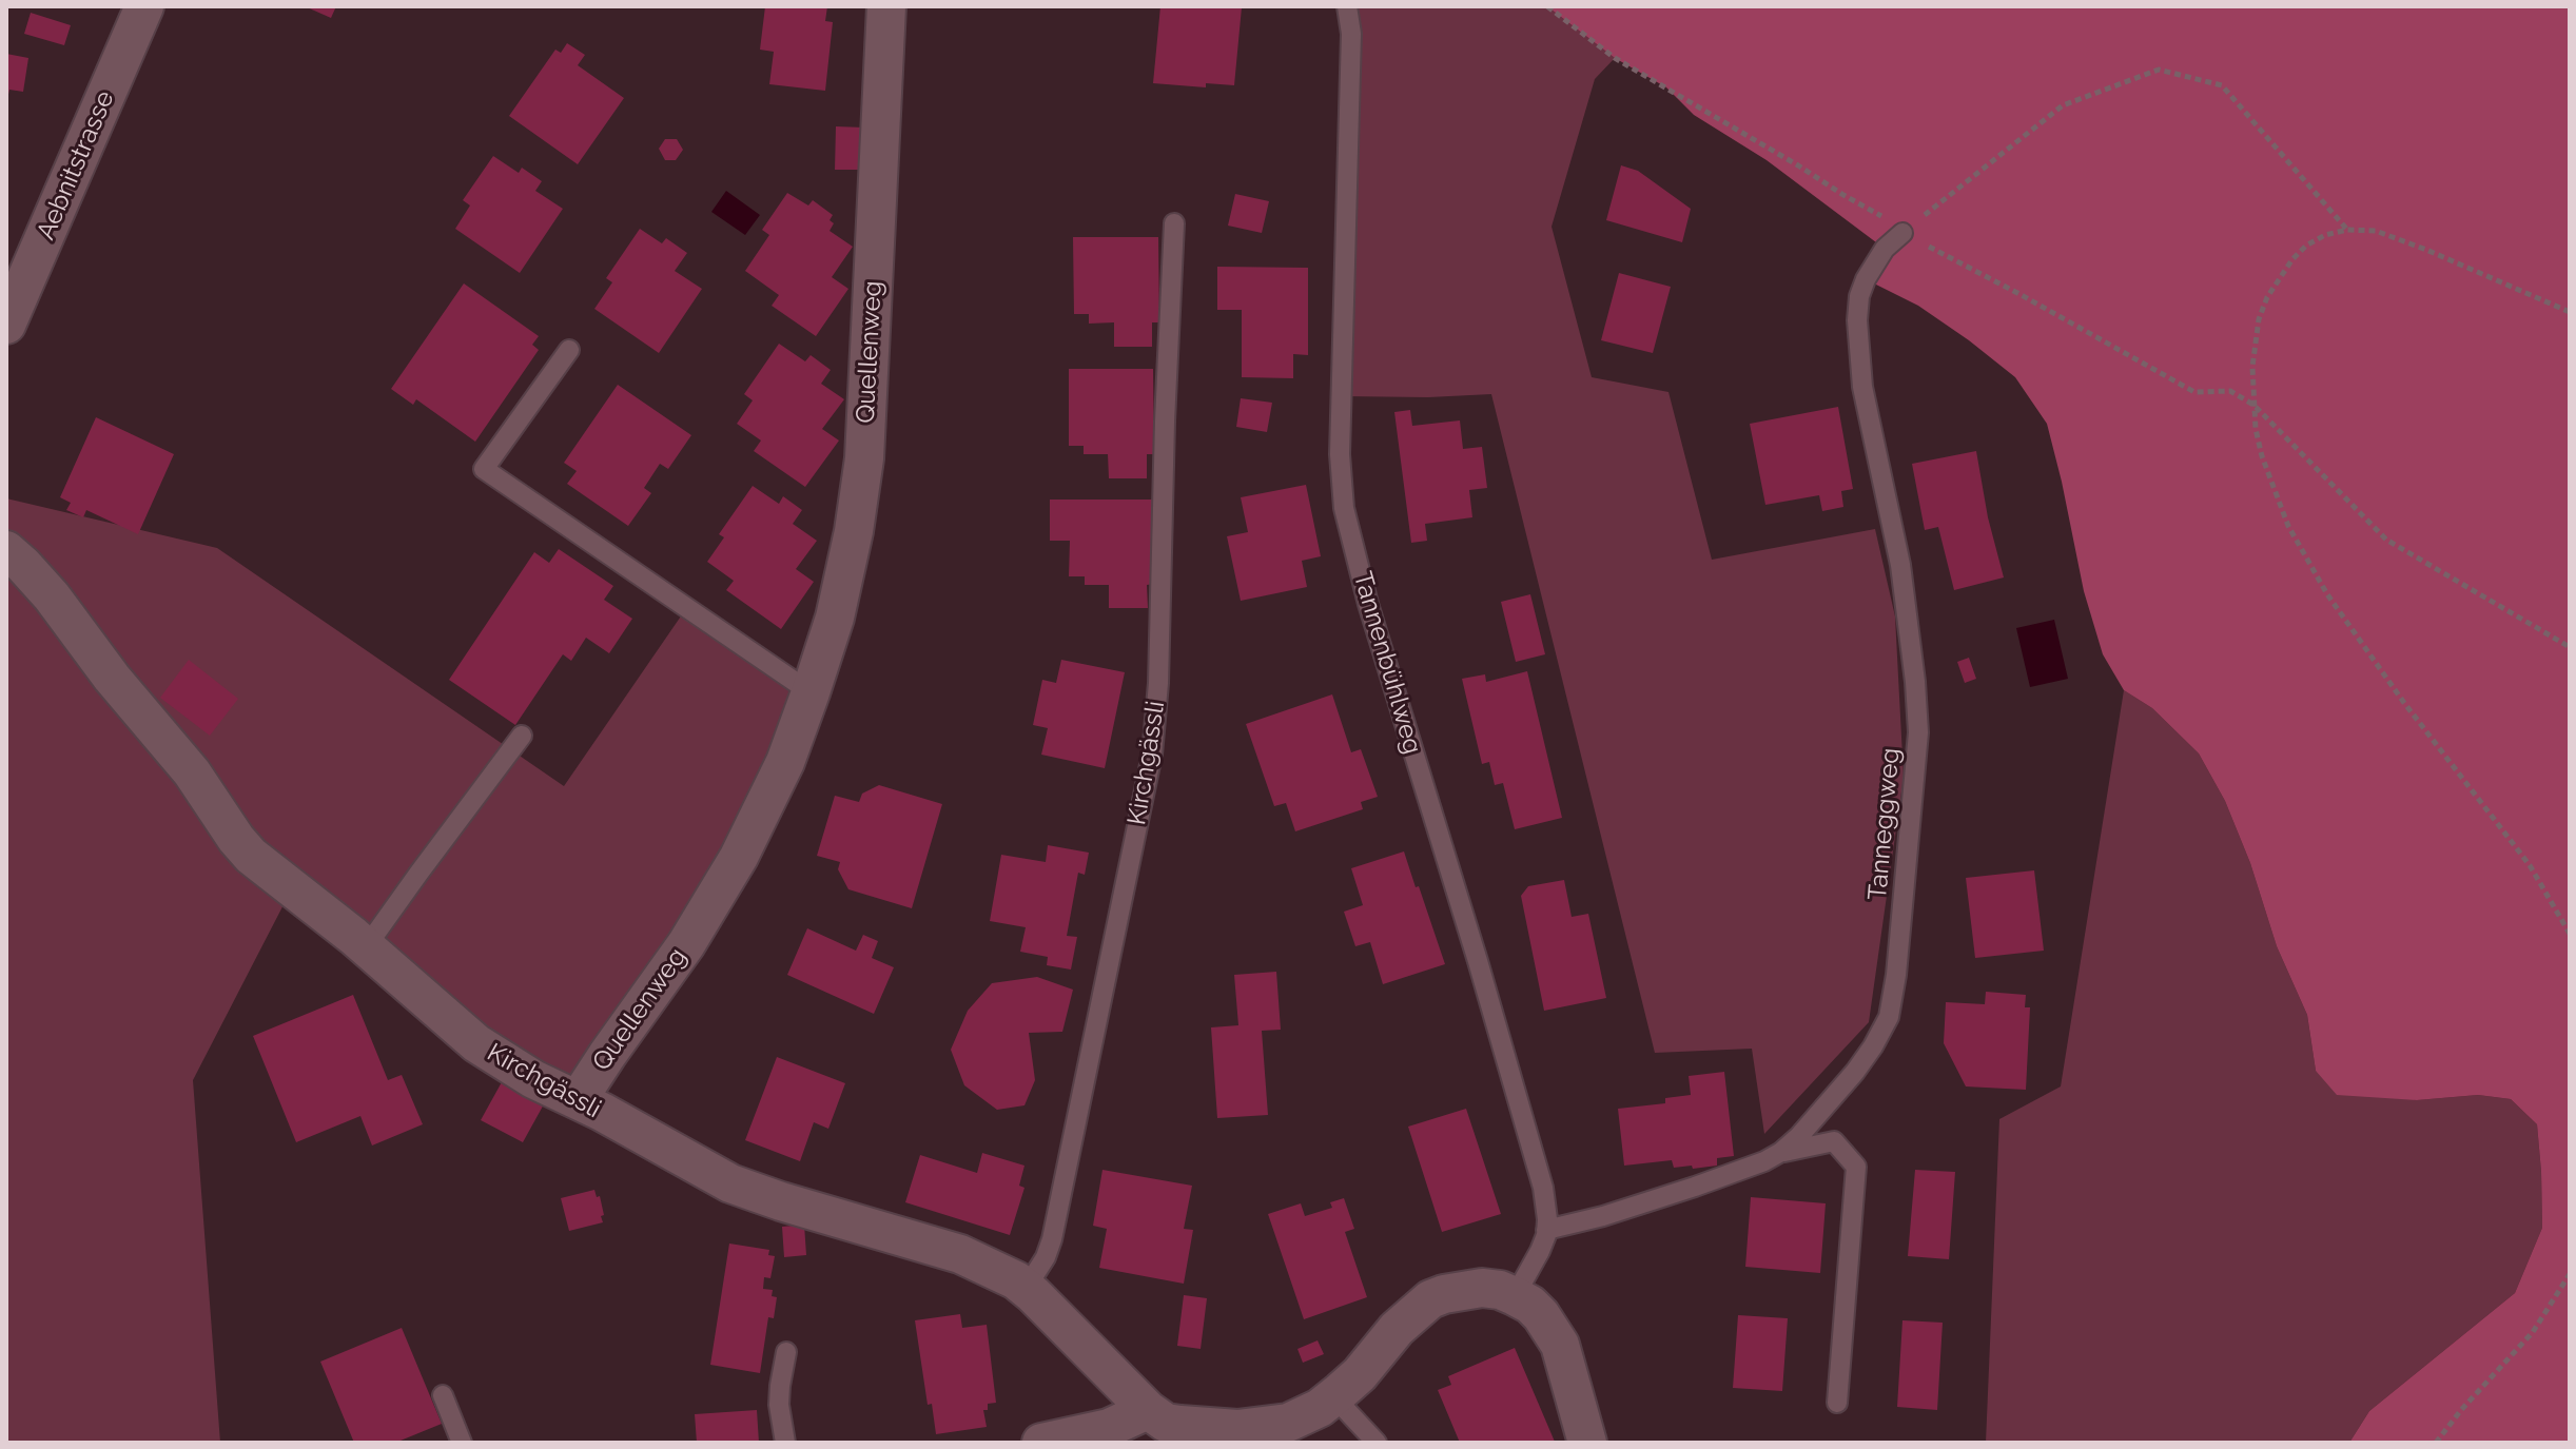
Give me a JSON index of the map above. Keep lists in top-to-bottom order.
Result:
{
  "streets": {
    "street": ["Aebnitstrasse", "Quellenweg", "Kirchgässli"],
    "lane": ["Tannenbühlweg", "Tanneggweg"]
  },
  "crossings": [
    ["Quellenweg", "Kirchgässli"],
    ["Tannenbühlweg", "Tanneggweg"]
  ]
}
